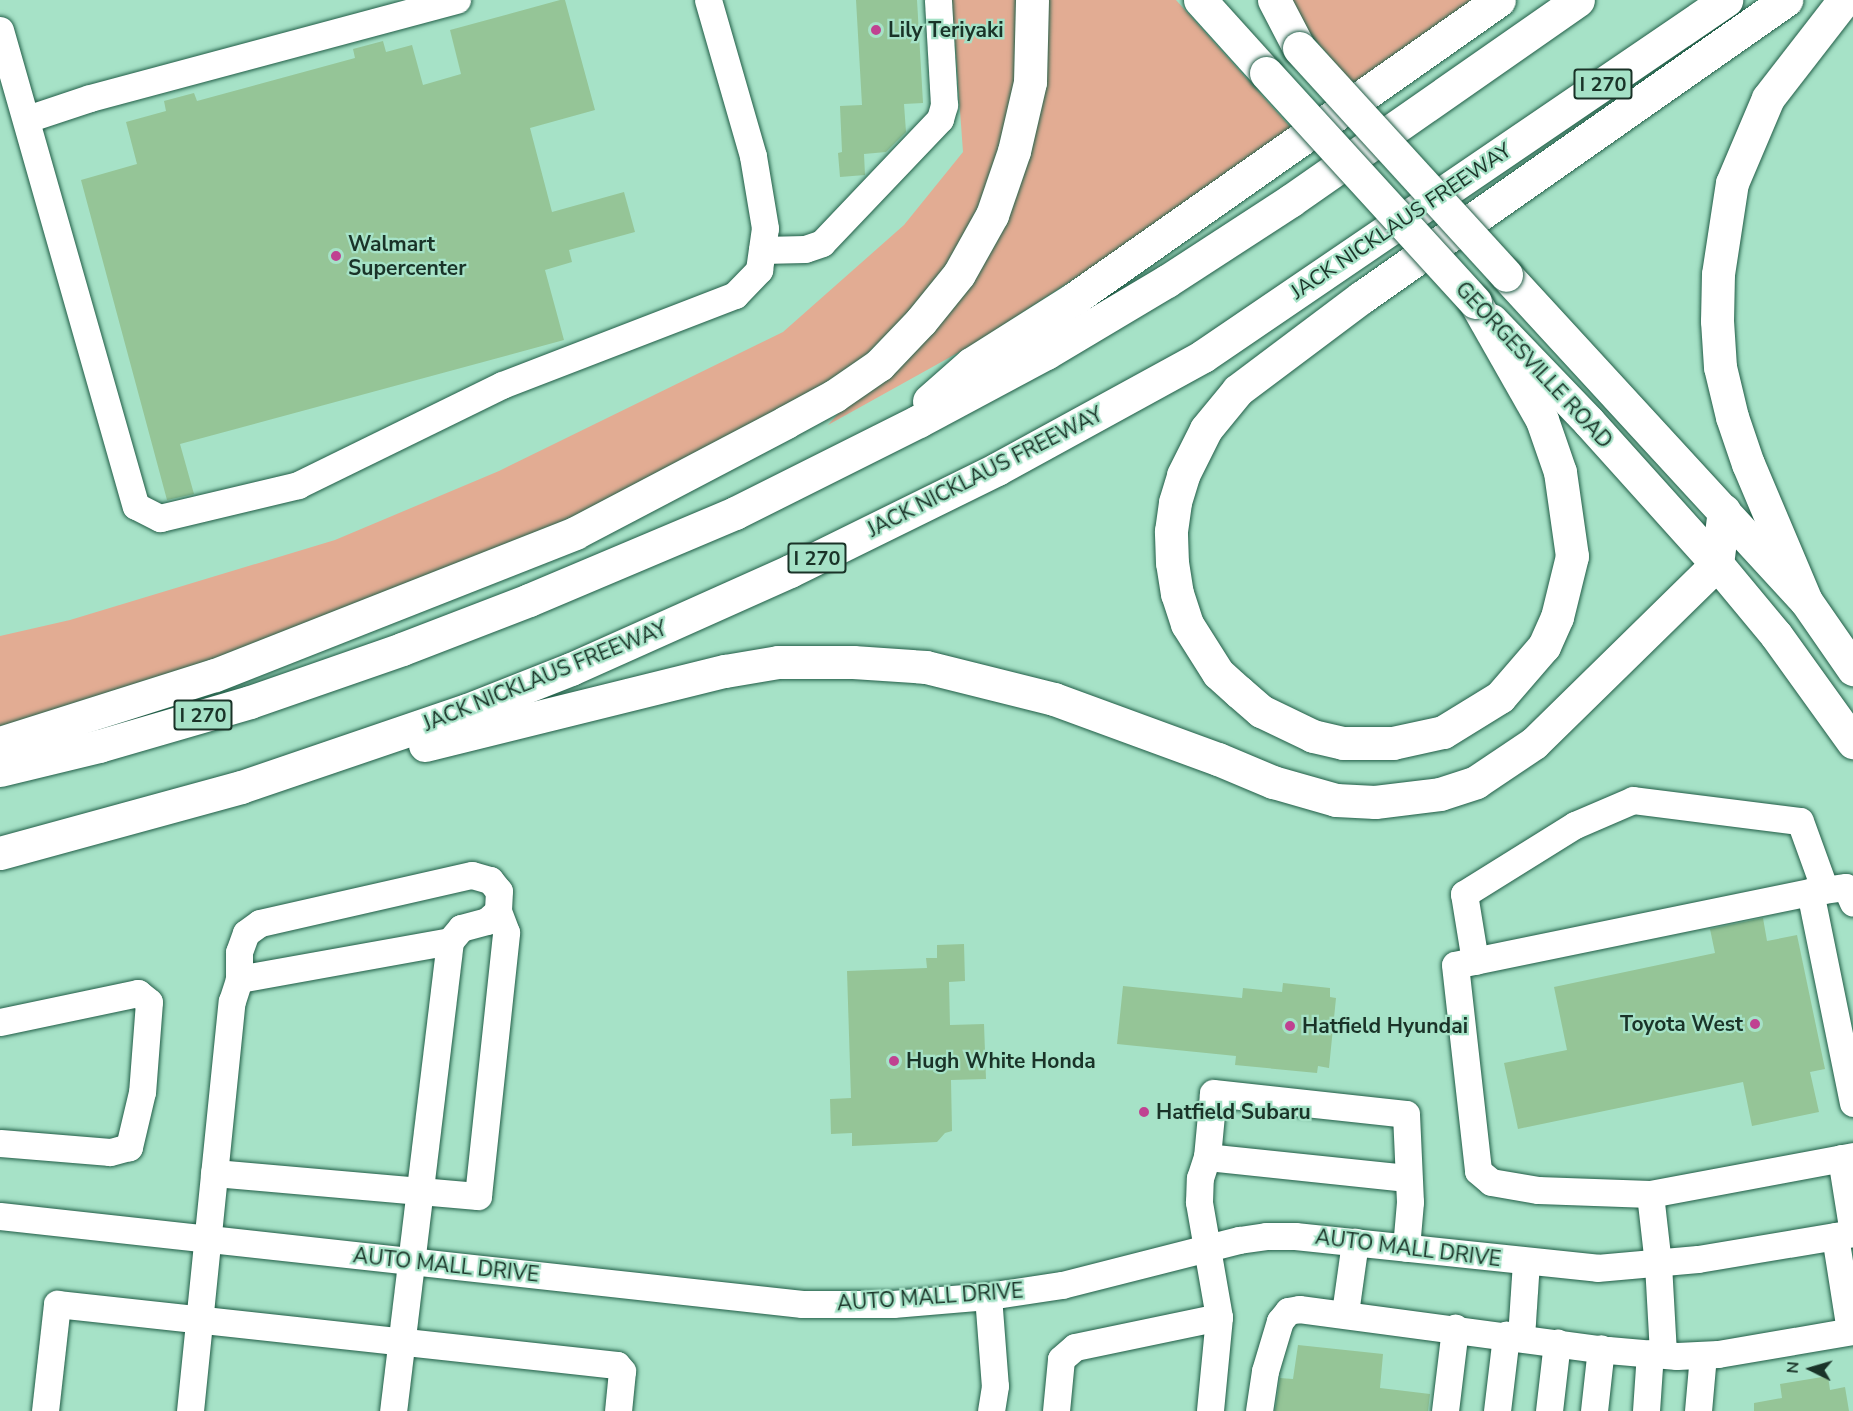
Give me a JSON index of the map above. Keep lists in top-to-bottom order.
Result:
{
  "streets": {
    "main road": ["I 270", "JACK NICKLAUS FREEWAY", "GEORGESVILLE ROAD"],
    "street": ["AUTO MALL DRIVE"]
  },
  "places": [
    "Lily Teriyaki",
    "Walmart Supercenter",
    "Toyota West",
    "Hatfield Hyundai",
    "Hugh White Honda",
    "Hatfield Subaru"
  ],
  "north": "left"
}
